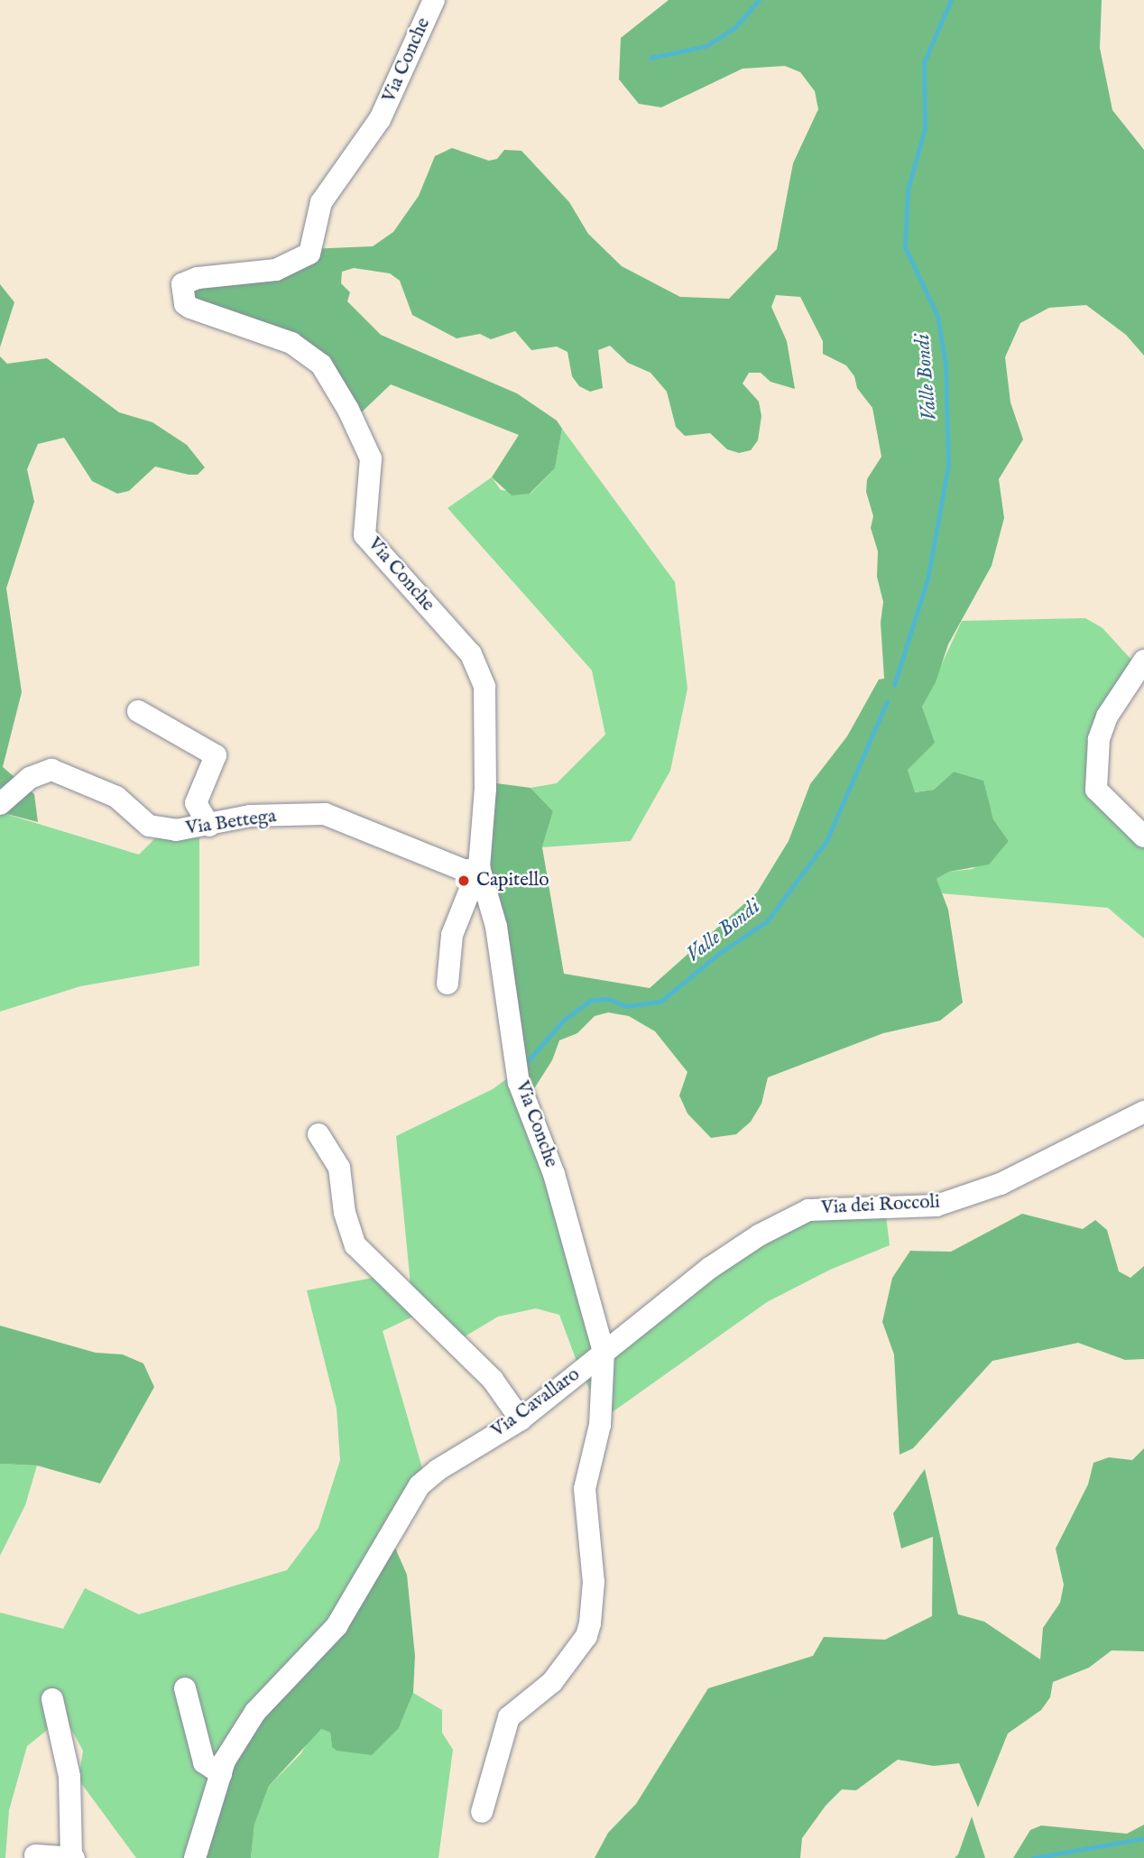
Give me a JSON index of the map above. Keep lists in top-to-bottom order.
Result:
{
  "streets": {
    "street": [
      "Via Conche",
      "Via Bettega",
      "Via dei Roccoli",
      "Via Cavallaro"
    ]
  },
  "crossings": [
    ["Via Conche", "Via Bettega"],
    ["Via Conche", "Via dei Roccoli"],
    ["Via Conche", "Via Cavallaro"],
    ["Via dei Roccoli", "Via Cavallaro"]
  ],
  "water": ["Valle Bondi"],
  "places": ["Capitello"]
}
